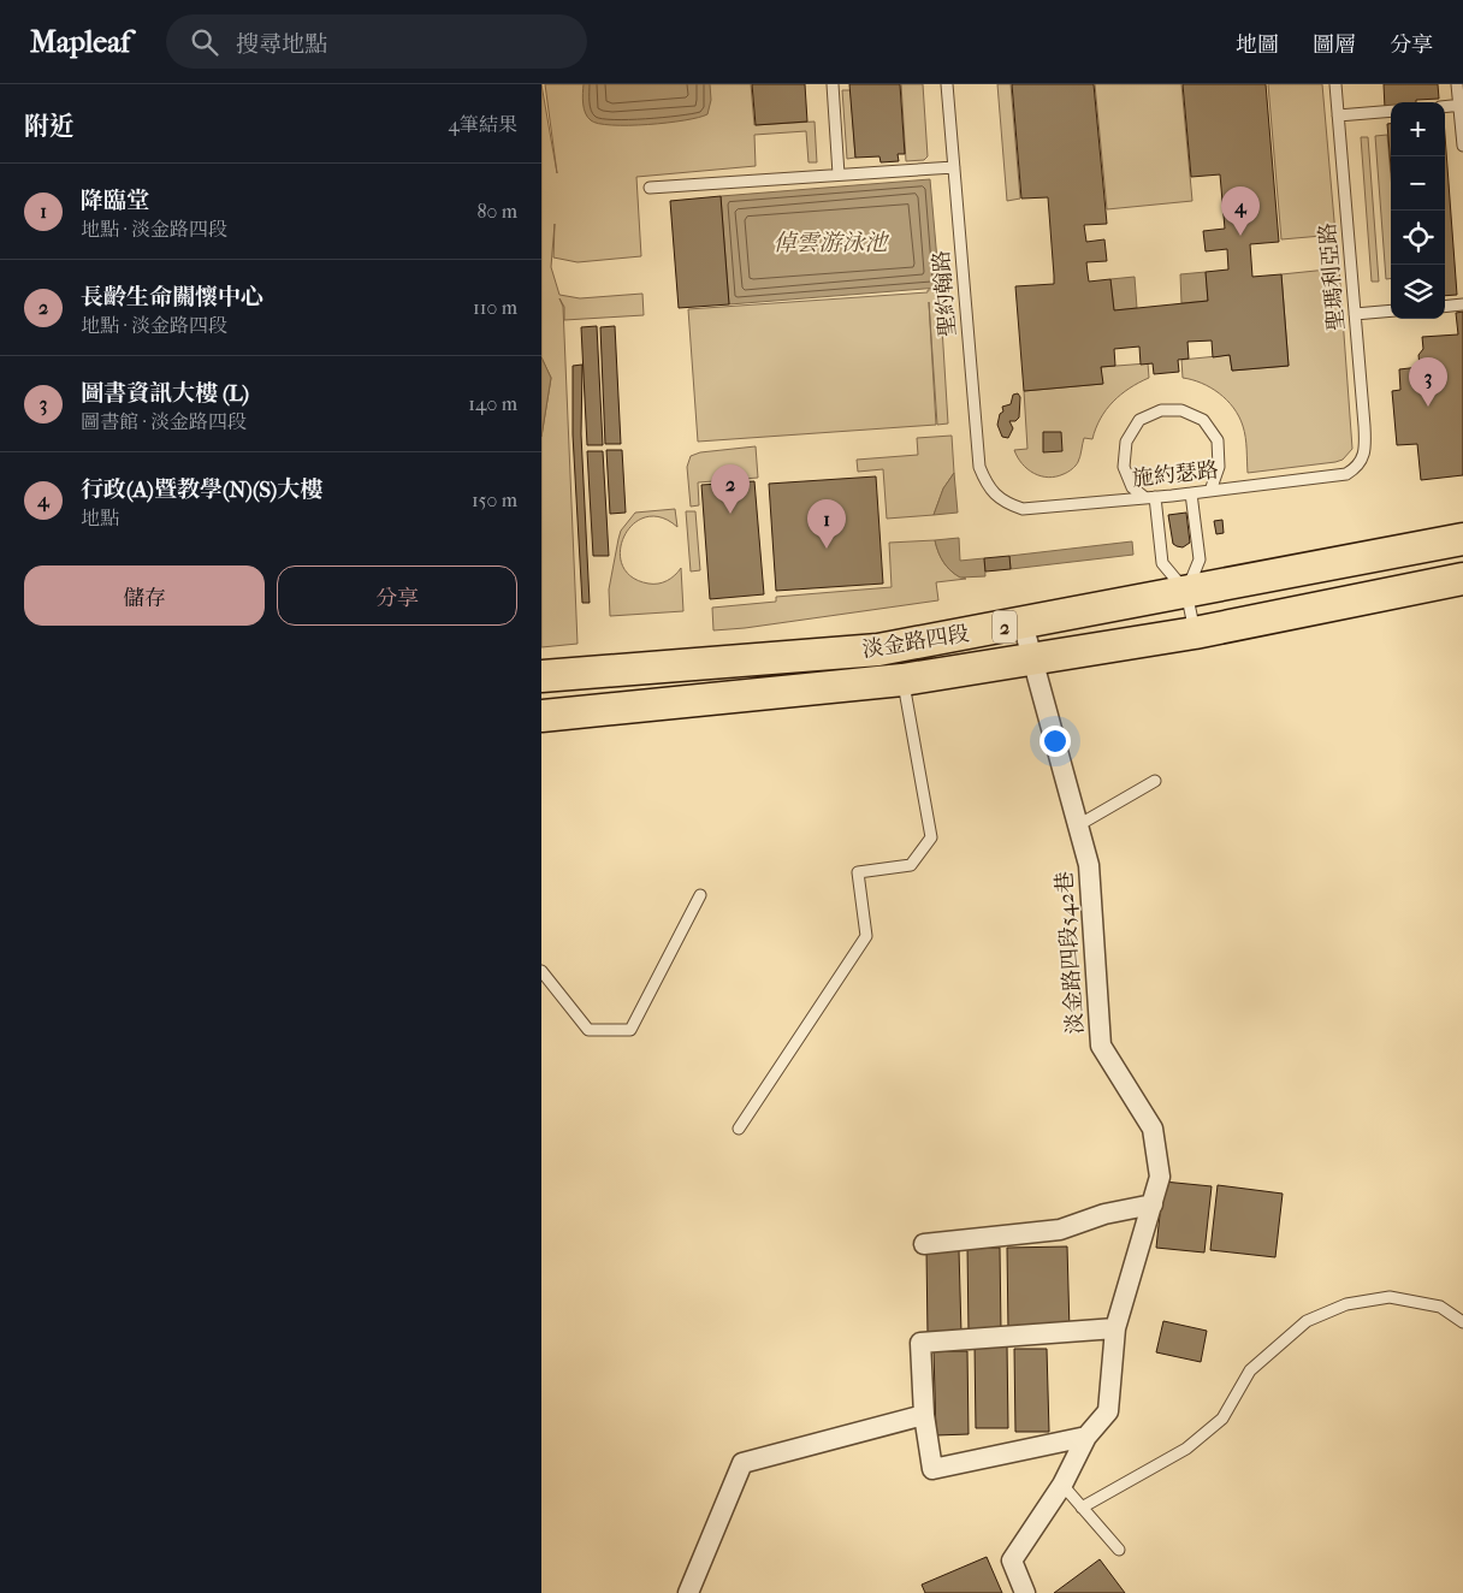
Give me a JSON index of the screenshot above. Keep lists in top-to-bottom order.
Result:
{
  "streets": {
    "main road": ["2", "淡金路四段"],
    "street": ["淡金路四段542巷"],
    "lane": ["聖瑪利亞路", "聖約翰路", "施約瑟路"]
  },
  "crossings": [
    ["聖瑪利亞路", "施約瑟路"],
    ["聖約翰路", "施約瑟路"],
    ["淡金路四段", "淡金路四段542巷"]
  ],
  "water": ["倬雲游泳池"],
  "page": {
    "header": "Mapleaf",
    "search": "搜尋地點",
    "nav": ["地圖", "圖層", "分享"],
    "heading": ["附近", "4筆結果"],
    "map_buttons": ["+", "−"],
    "list": [
      {
        "mark": "1",
        "name": "降臨堂",
        "note": "地點 · 淡金路四段",
        "value": "80 m"
      },
      {
        "mark": "2",
        "name": "長齡生命關懷中心",
        "note": "地點 · 淡金路四段",
        "value": "110 m"
      },
      {
        "mark": "3",
        "name": "圖書資訊大樓 (L)",
        "note": "圖書館 · 淡金路四段",
        "value": "140 m"
      },
      {
        "mark": "4",
        "name": "行政(A)暨教學(N)(S)大樓",
        "note": "地點",
        "value": "150 m"
      }
    ],
    "pins": [
      "4",
      "3",
      "2",
      "1"
    ],
    "buttons": ["儲存", "分享"]
  }
}
